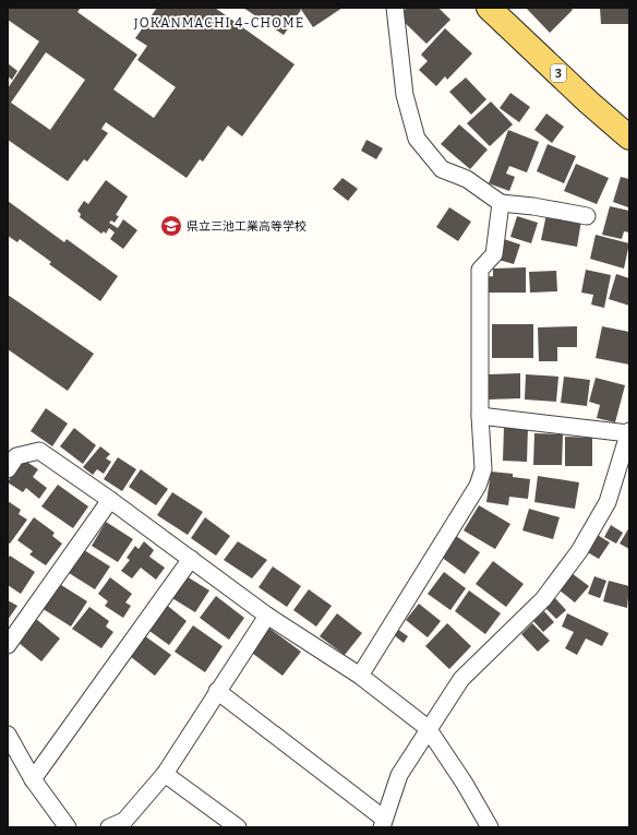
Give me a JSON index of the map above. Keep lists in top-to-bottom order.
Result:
{
  "streets": {
    "main road": ["3"]
  },
  "districts": ["JOKANMACHI 4-CHOME"],
  "places": {
    "school or university": ["県立三池工業高等学校"]
  }
}
